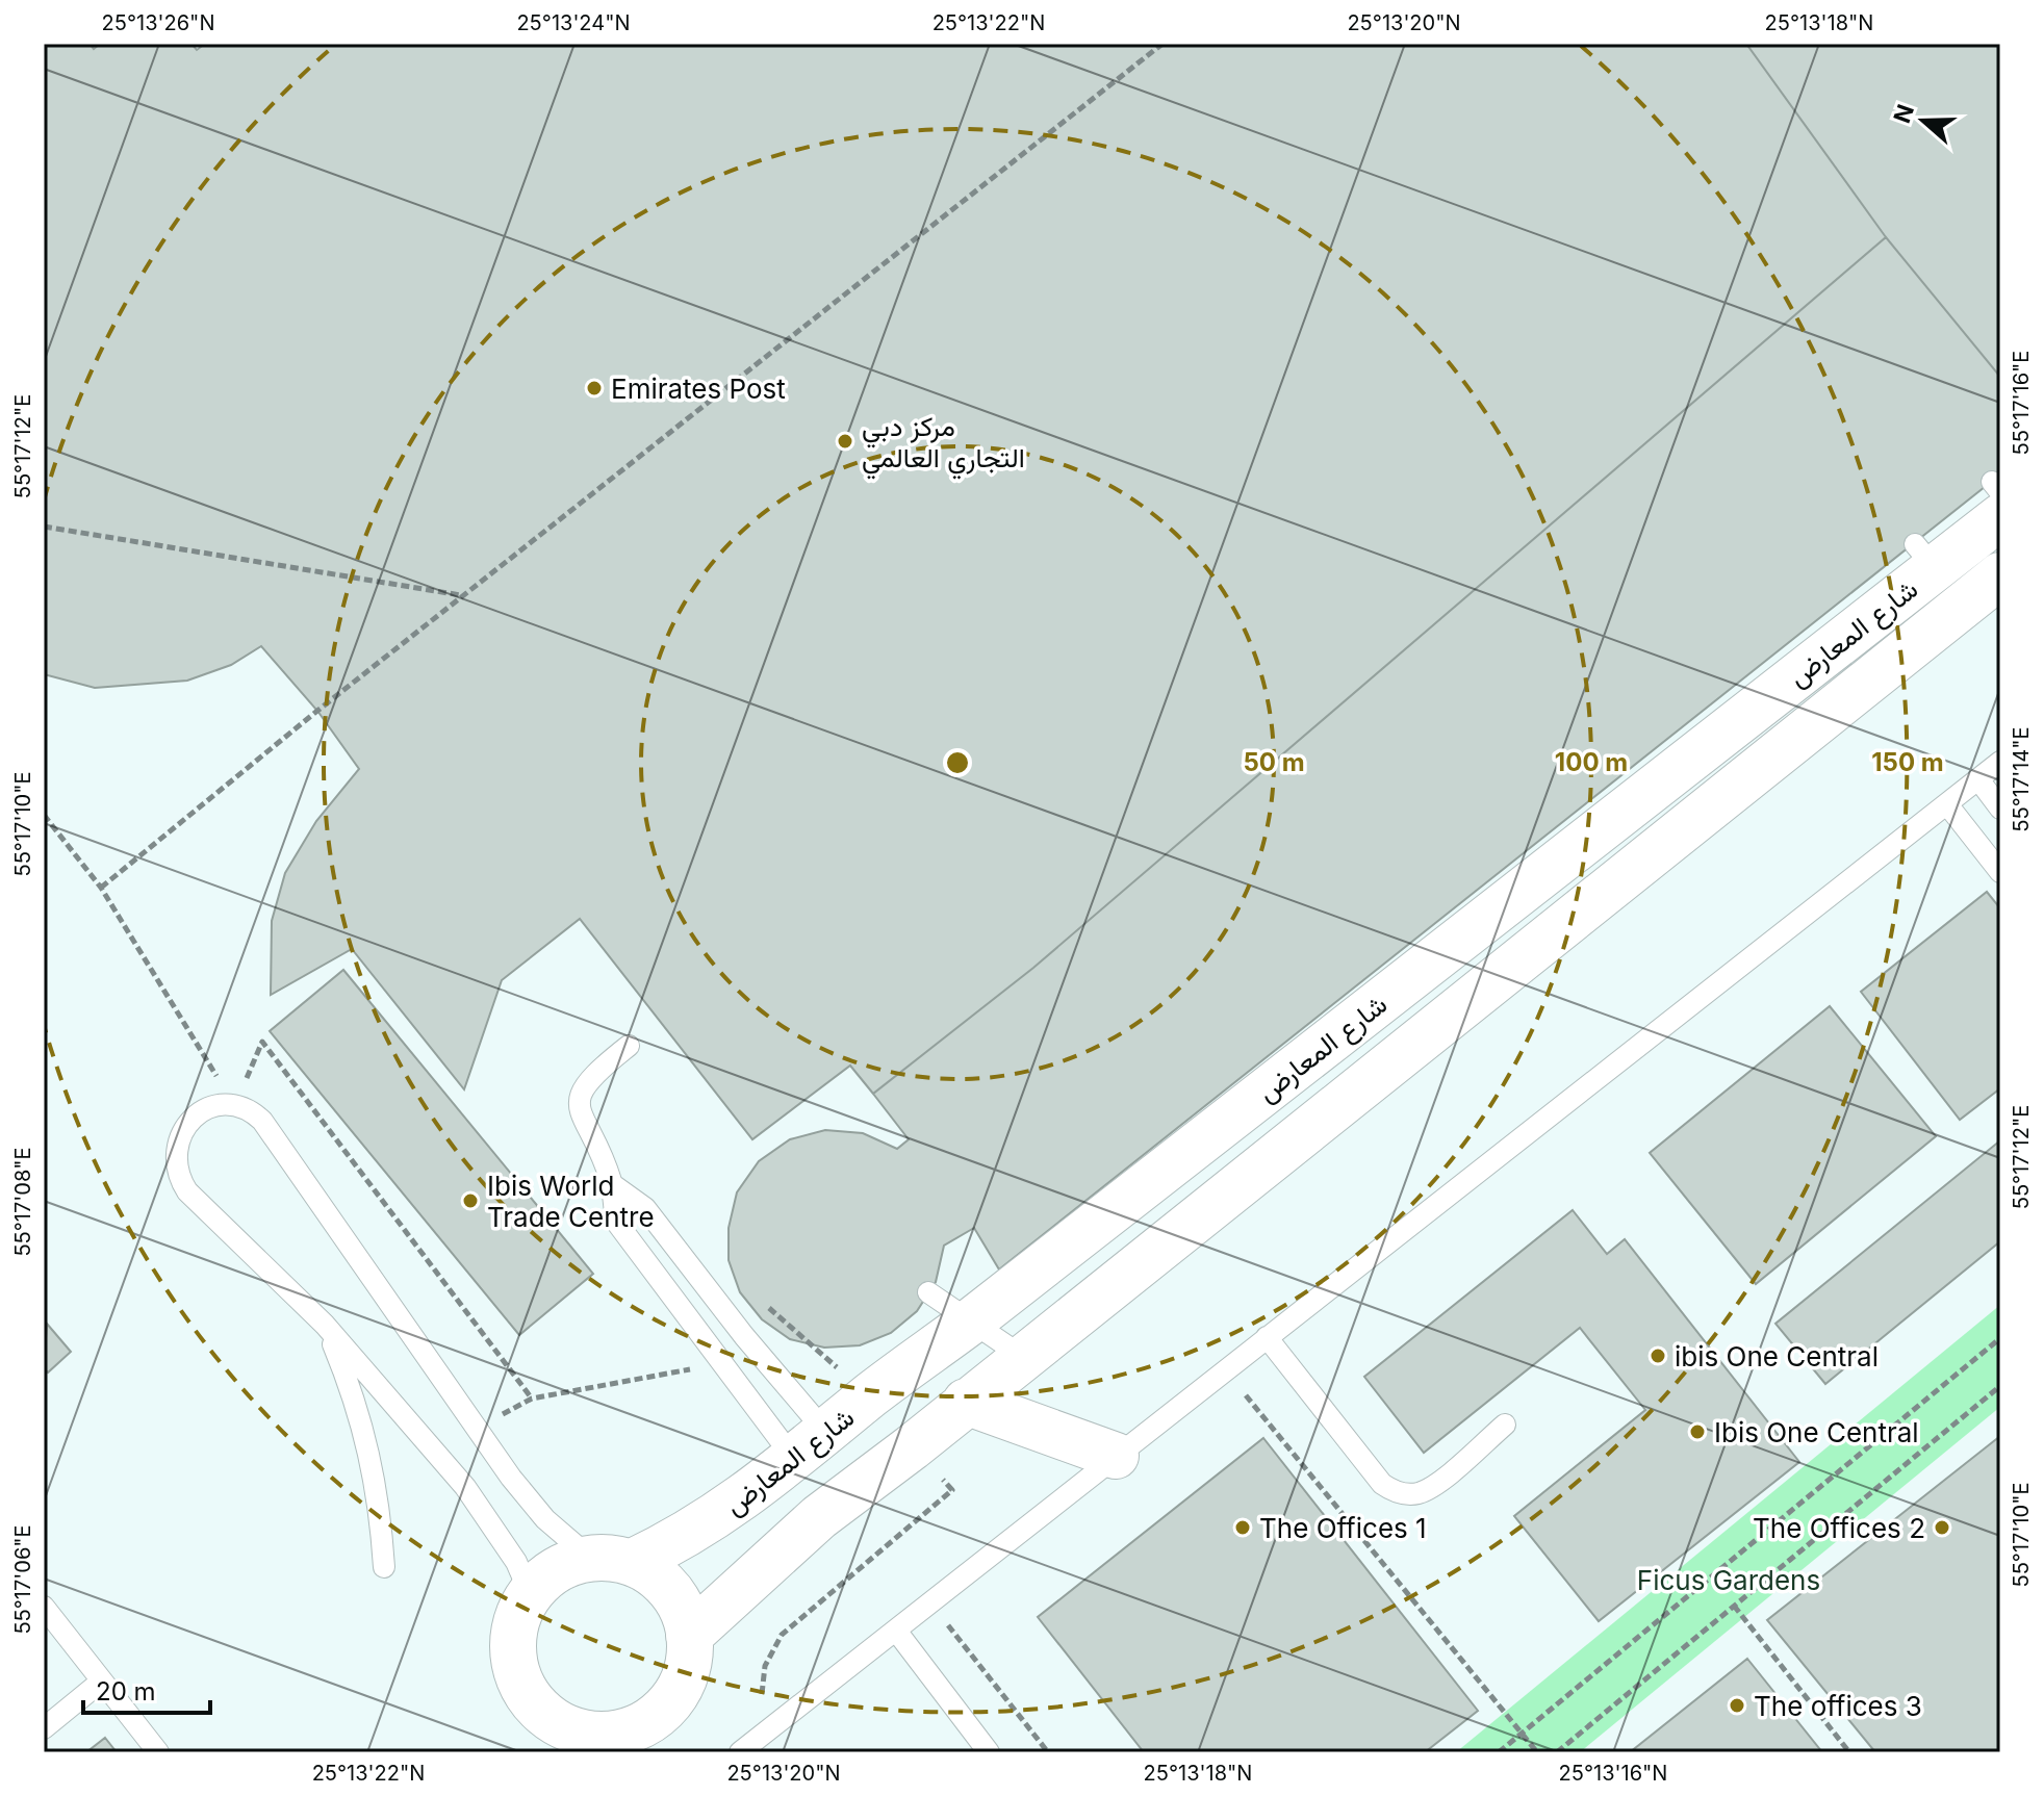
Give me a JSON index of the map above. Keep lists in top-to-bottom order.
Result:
{
  "streets": {
    "street": ["شارع المعارض"]
  },
  "parks": ["Ficus Gardens"],
  "places": [
    "Emirates Post",
    "مركز دبي التجاري العالمي",
    "Ibis World Trade Centre",
    "ibis One Central",
    "Ibis One Central",
    "The Offices 1",
    "The Offices 2",
    "The offices 3"
  ],
  "scale_bar": "20 m",
  "north": "left",
  "coordinates": [
    "25°13'26\"N",
    "25°13'24\"N",
    "25°13'22\"N",
    "25°13'20\"N",
    "25°13'18\"N",
    "55°17'16\"E",
    "55°17'12\"E",
    "55°17'14\"E",
    "55°17'10\"E",
    "55°17'08\"E",
    "55°17'06\"E",
    "25°13'16\"N"
  ],
  "rings": ["50 m", "100 m", "150 m"]
}
